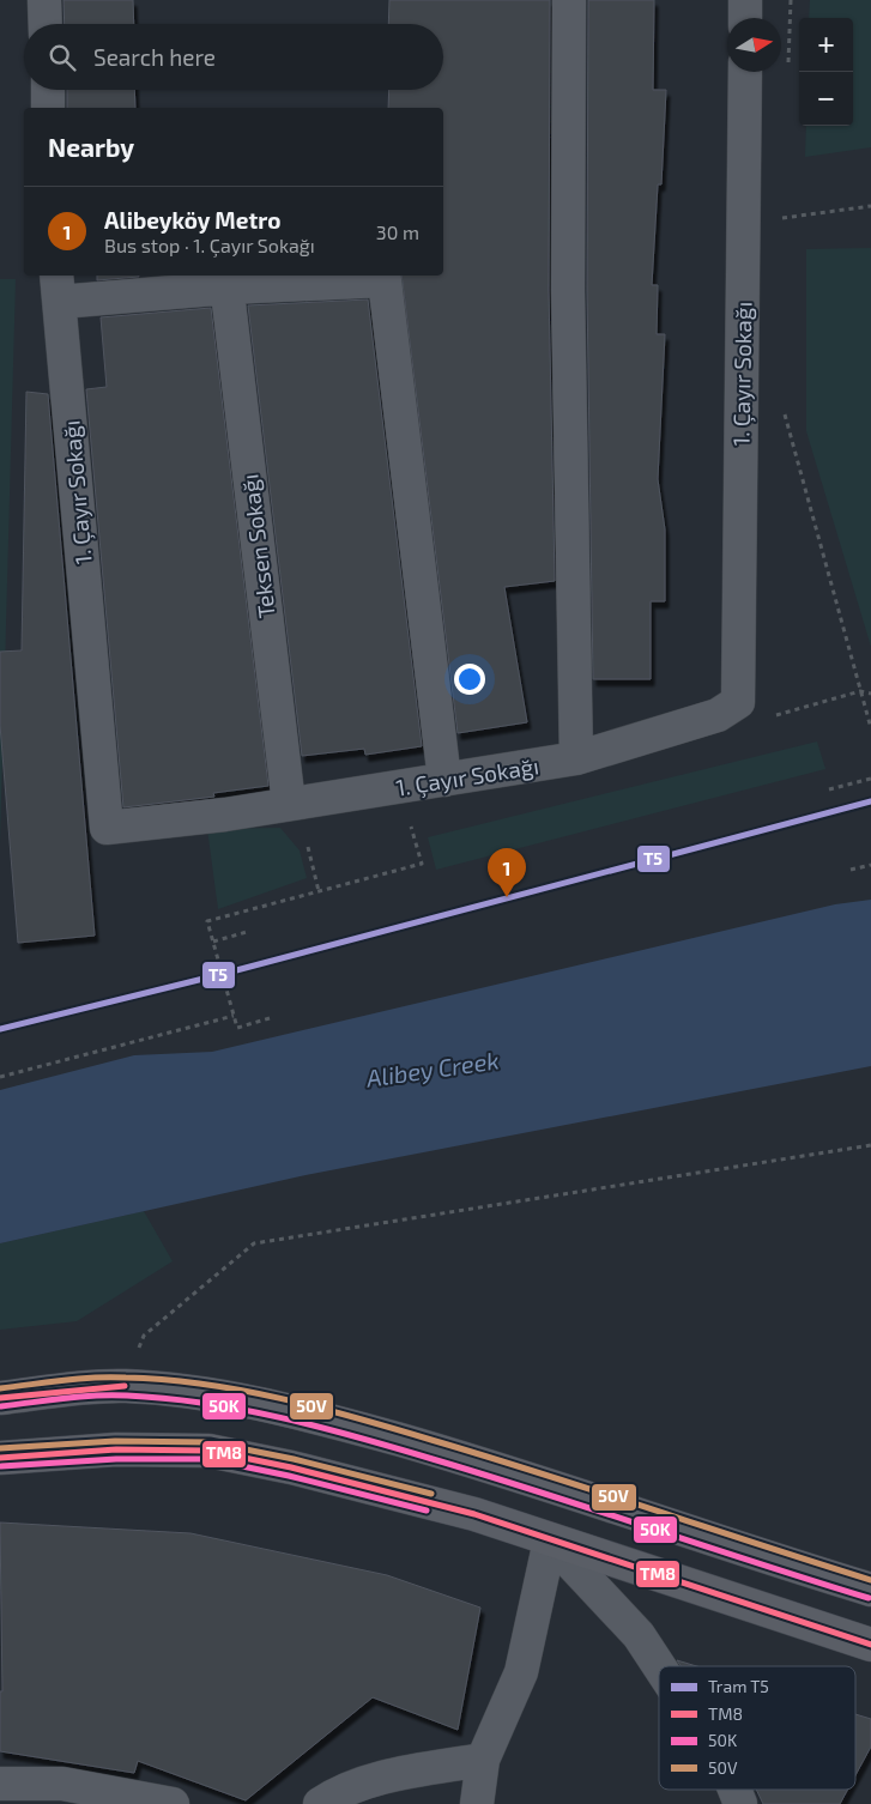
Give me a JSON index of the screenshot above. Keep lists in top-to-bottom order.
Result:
{
  "streets": {
    "street": ["1. Çayır Sokağı", "Teksen Sokağı"]
  },
  "crossings": [
    ["1. Çayır Sokağı", "Teksen Sokağı"]
  ],
  "water": ["Alibey Creek"],
  "lines": [
    "tram line T5",
    "transit line 50V",
    "transit line TM8",
    "transit line 50K"
  ],
  "legend": [
    "Tram T5",
    "TM8",
    "50K",
    "50V"
  ],
  "north": "right",
  "page": {
    "map_buttons": ["+", "−"],
    "search": "Search here",
    "heading": "Nearby",
    "list": [
      {
        "mark": "1",
        "name": "Alibeyköy Metro",
        "note": "Bus stop · 1. Çayır Sokağı",
        "value": "30 m"
      }
    ],
    "pins": "1"
  }
}
